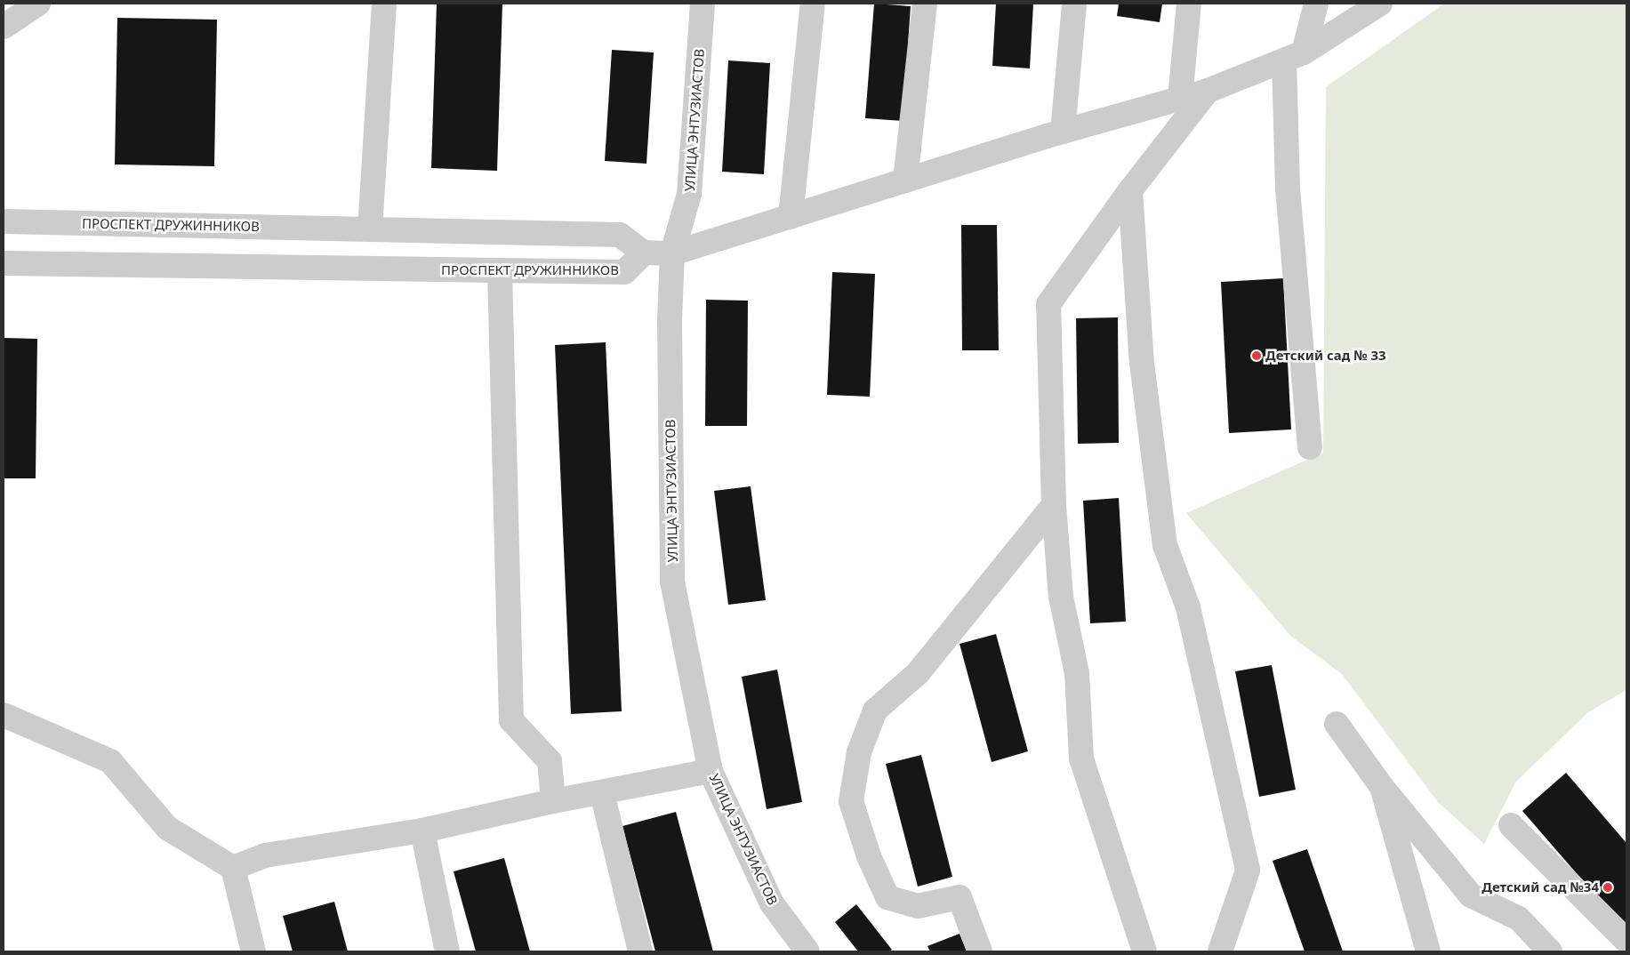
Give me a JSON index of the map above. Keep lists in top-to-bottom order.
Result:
{
  "streets": {
    "street": ["УЛИЦА ЭНТУЗИАСТОВ", "ПРОСПЕКТ ДРУЖИННИКОВ"]
  },
  "places": ["Детский сад № 33", "Детский сад №34"]
}
